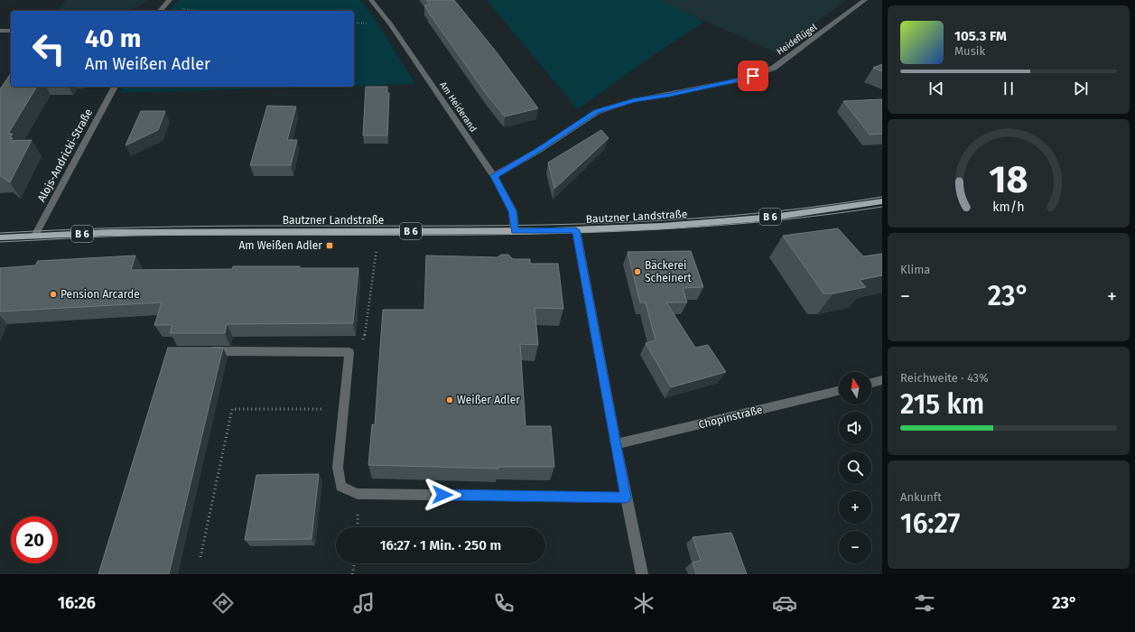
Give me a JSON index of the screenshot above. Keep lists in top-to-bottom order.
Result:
{
  "streets": {
    "main road": ["Bautzner Landstraße", "B 6"],
    "street": [
      "Heideflügel",
      "Am Heiderand",
      "Alojs-Andricki-Straße",
      "Chopinstraße"
    ]
  },
  "crossings": [
    ["Heideflügel", "Am Heiderand"],
    ["Am Heiderand", "Bautzner Landstraße"],
    ["Alojs-Andricki-Straße", "Bautzner Landstraße"]
  ],
  "places": {
    "transit": ["Am Weißen Adler"],
    "other": ["Bäckerei Scheinert", "Pension Arcarde", "Weißer Adler"]
  },
  "north": "top",
  "page": {
    "turn": ["40 m", "Am Weißen Adler"],
    "song": ["105.3 FM", "Musik"],
    "tile": [
      "Klima",
      ["Reichweite · 43%", "215 km"],
      ["Ankunft", "16:27"]
    ],
    "heat": ["−", "23°", "+"],
    "map_buttons": ["+", "−"],
    "limit": "20",
    "trip": "16:27 · 1 Min. · 250 m",
    "tabs": ["16:26", "23°"],
    "gauge": ["18", "km/h"]
  }
}
